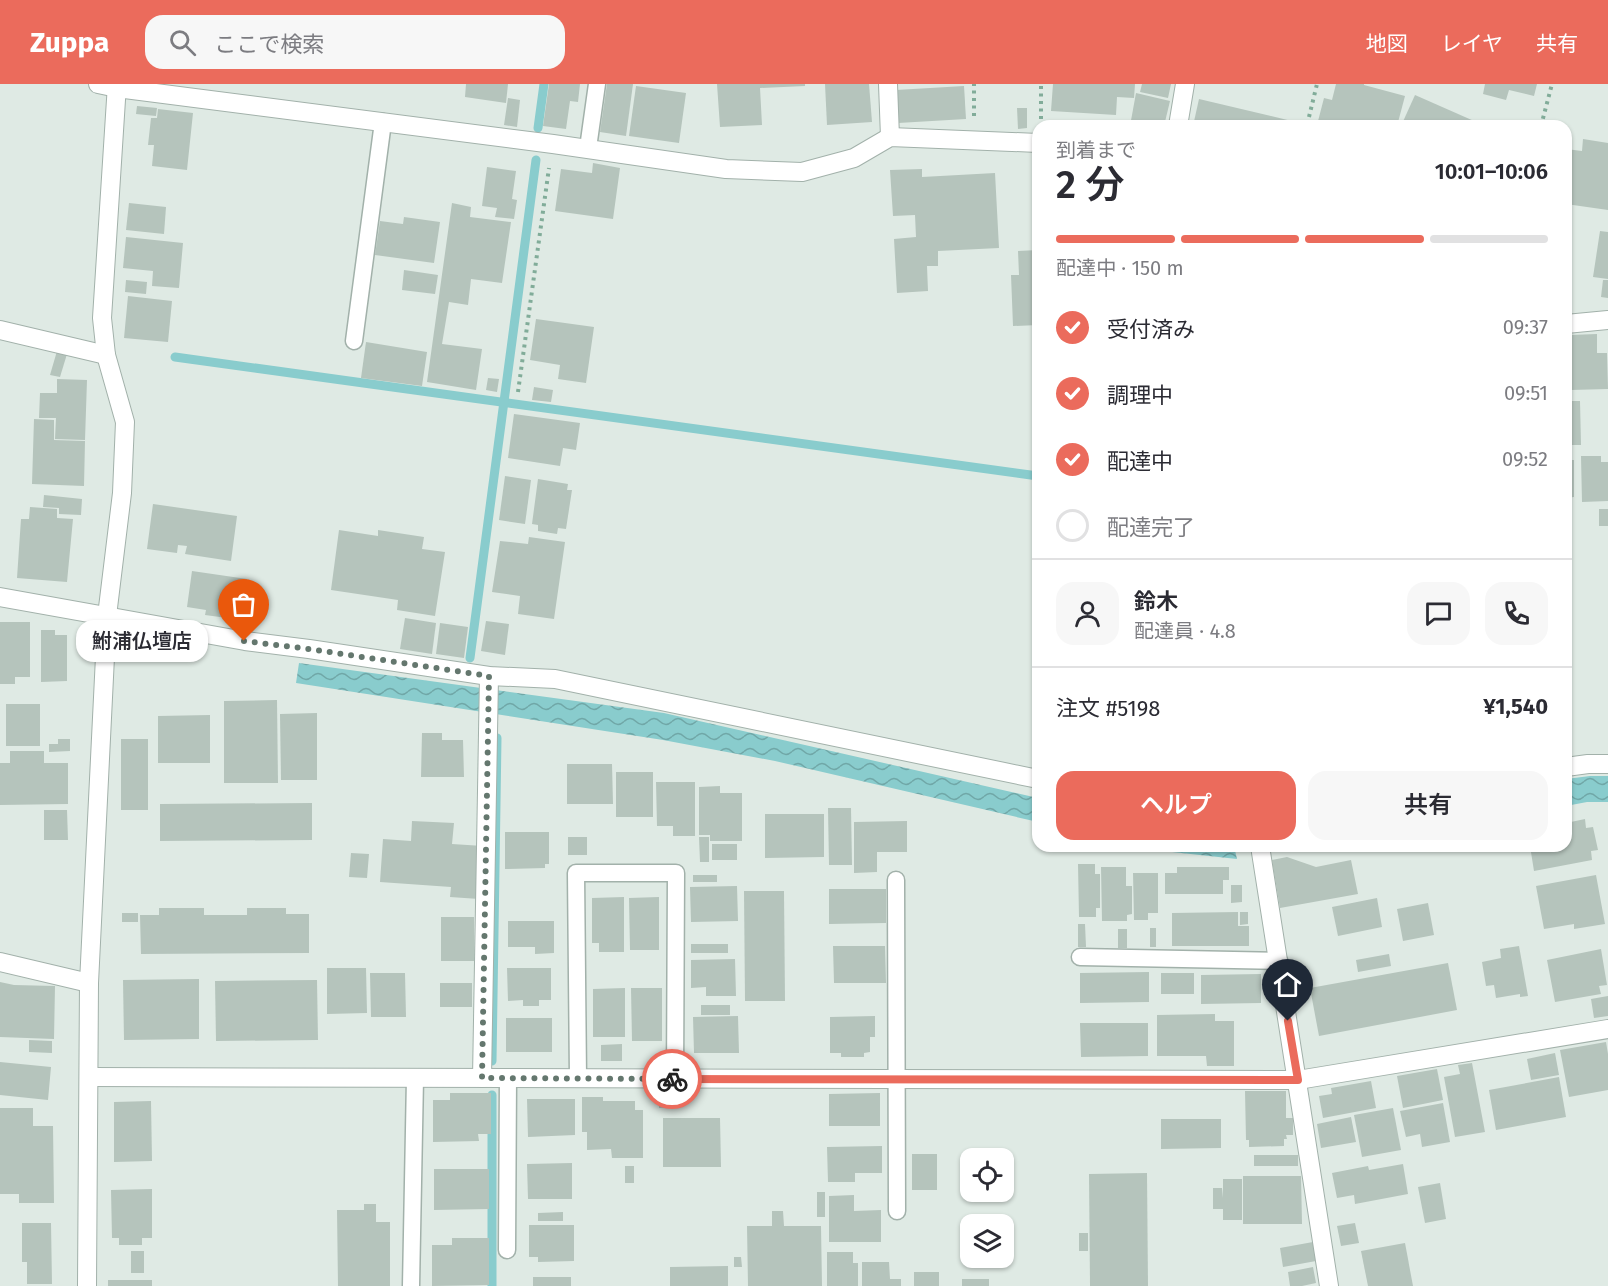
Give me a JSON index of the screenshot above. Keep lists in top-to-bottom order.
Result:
{
  "places": ["鮒浦仏壇店"],
  "page": {
    "header": "Zuppa",
    "search": "ここで検索",
    "nav": ["地図", "レイヤ", "共有"],
    "heading": ["2 分", "到着まで", "10:01–10:06"],
    "panel": [
      "鈴木",
      "配達員 · 4.8",
      "注文 #5198",
      "¥1,540"
    ],
    "bar": "配達中 · 150 m",
    "list": [
      ["受付済み", "09:37"],
      ["調理中", "09:51"],
      ["配達中", "09:52"],
      "配達完了"
    ],
    "bubble": "鮒浦仏壇店",
    "buttons": ["ヘルプ", "共有"]
  }
}
